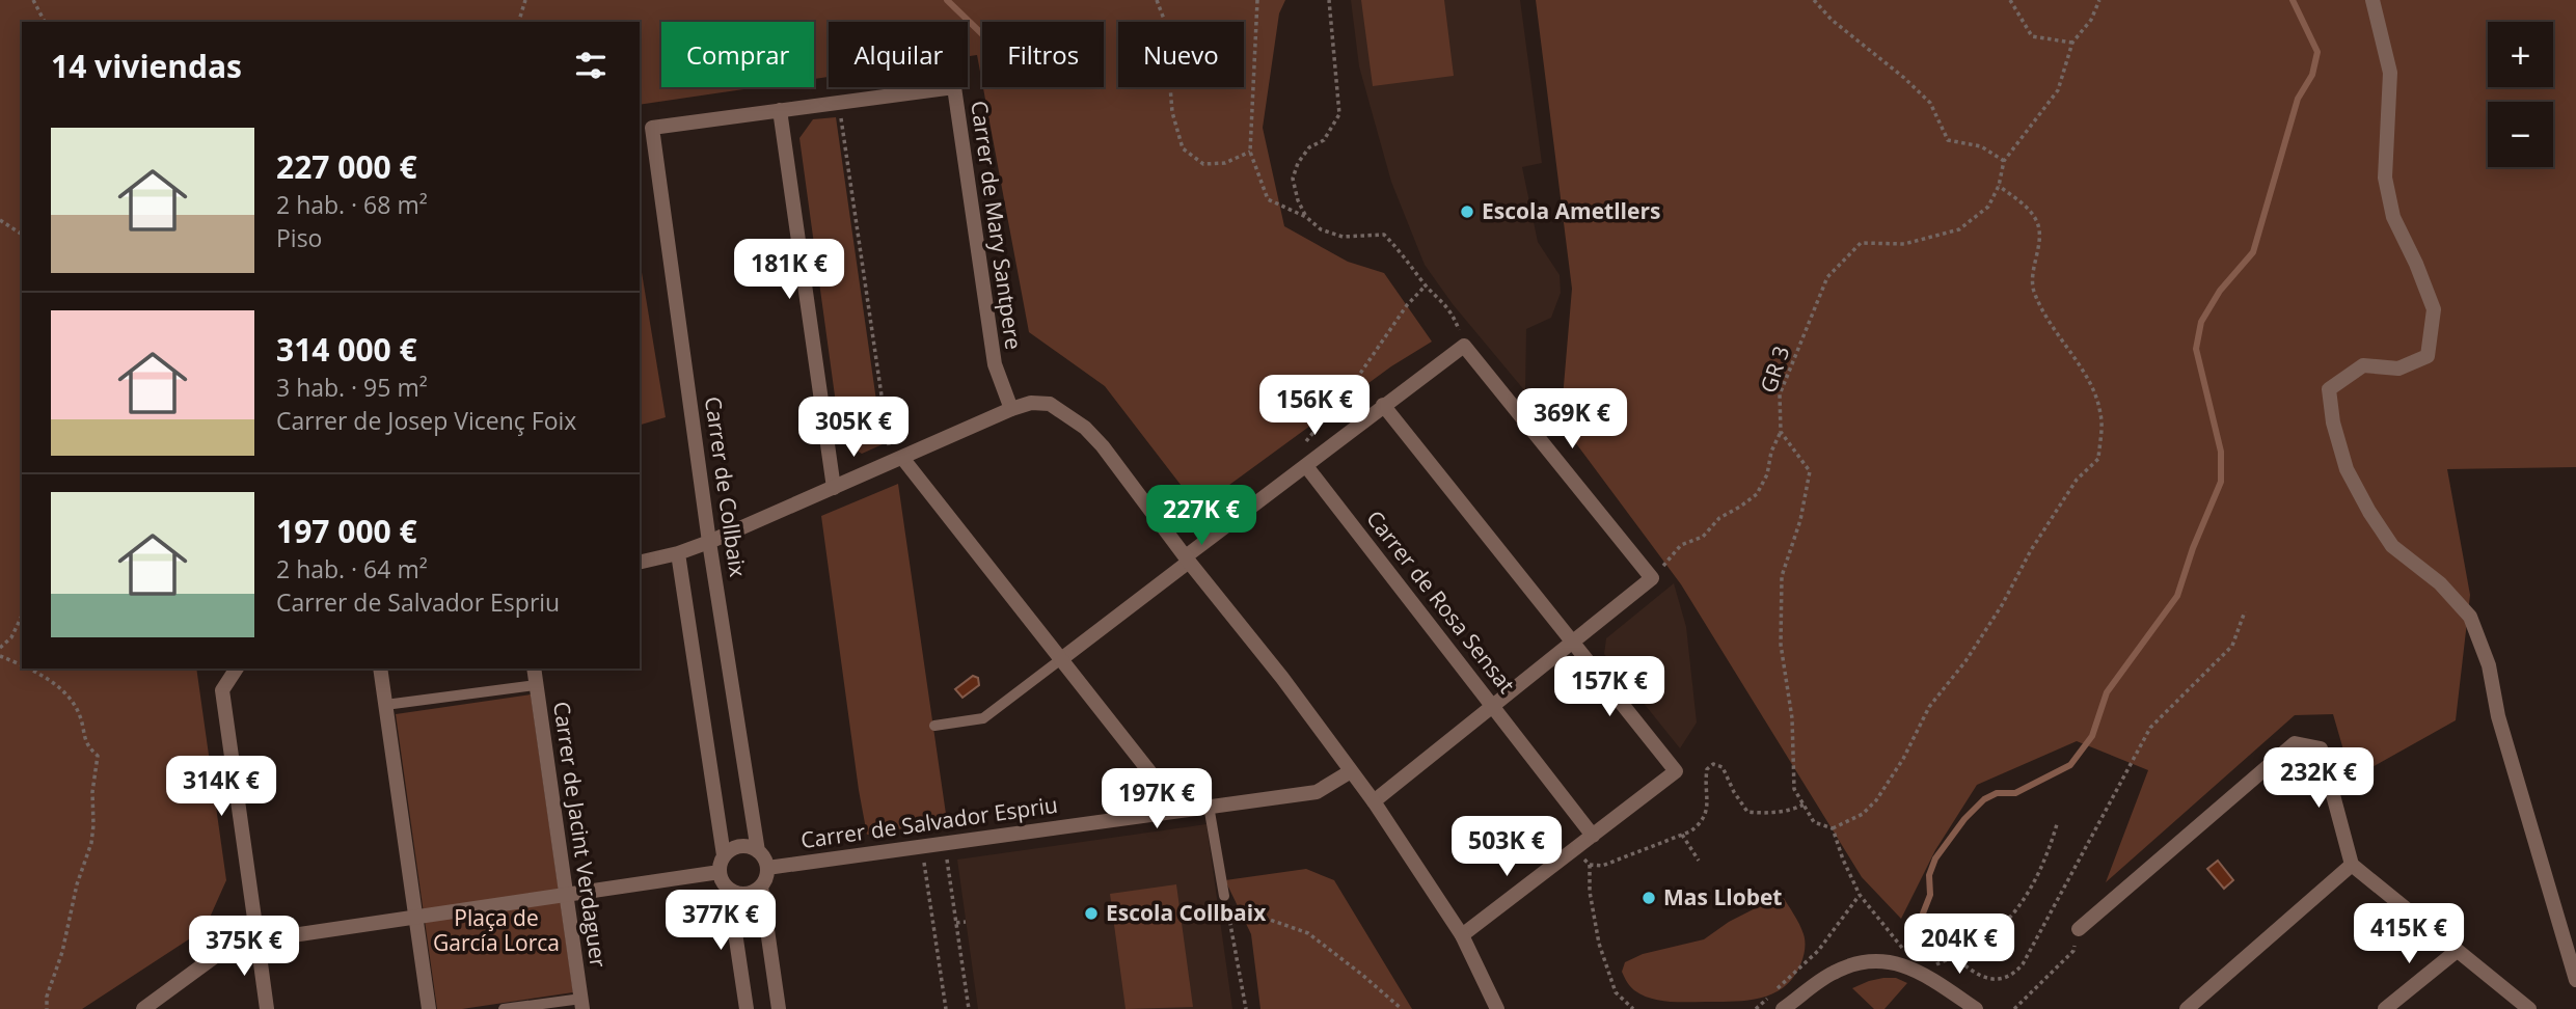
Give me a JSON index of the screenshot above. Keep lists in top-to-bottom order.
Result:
{
  "streets": {
    "street": [
      "Carrer de Mary Santpere",
      "Carrer de Collbaix",
      "Carrer de Rosa Sensat",
      "Carrer de Salvador Espriu",
      "Carrer de Jacint Verdaguer"
    ],
    "path": ["GR 3"]
  },
  "crossings": [
    ["Carrer de Mary Santpere", "Carrer de Collbaix"],
    ["Carrer de Collbaix", "Carrer de Salvador Espriu"]
  ],
  "parks": ["Plaça de García Lorca"],
  "places": ["Escola Ametllers", "Mas Llobet", "Escola Collbaix"],
  "page": {
    "map_buttons": ["+", "−"],
    "chip": [
      "Comprar",
      "Alquilar",
      "Filtros",
      "Nuevo"
    ],
    "heading": "14 viviendas",
    "list": [
      {
        "name": "227 000 €",
        "note": "2 hab. · 68 m² · Piso"
      },
      {
        "name": "314 000 €",
        "note": "3 hab. · 95 m² · Carrer de Josep Vicenç Foix"
      },
      {
        "name": "197 000 €",
        "note": "2 hab. · 64 m² · Carrer de Salvador Espriu"
      }
    ],
    "price": [
      "181K €",
      "156K €",
      "369K €",
      "305K €",
      "227K €",
      "157K €",
      "232K €",
      "314K €",
      "197K €",
      "503K €",
      "377K €",
      "415K €",
      "204K €",
      "375K €"
    ]
  }
}
